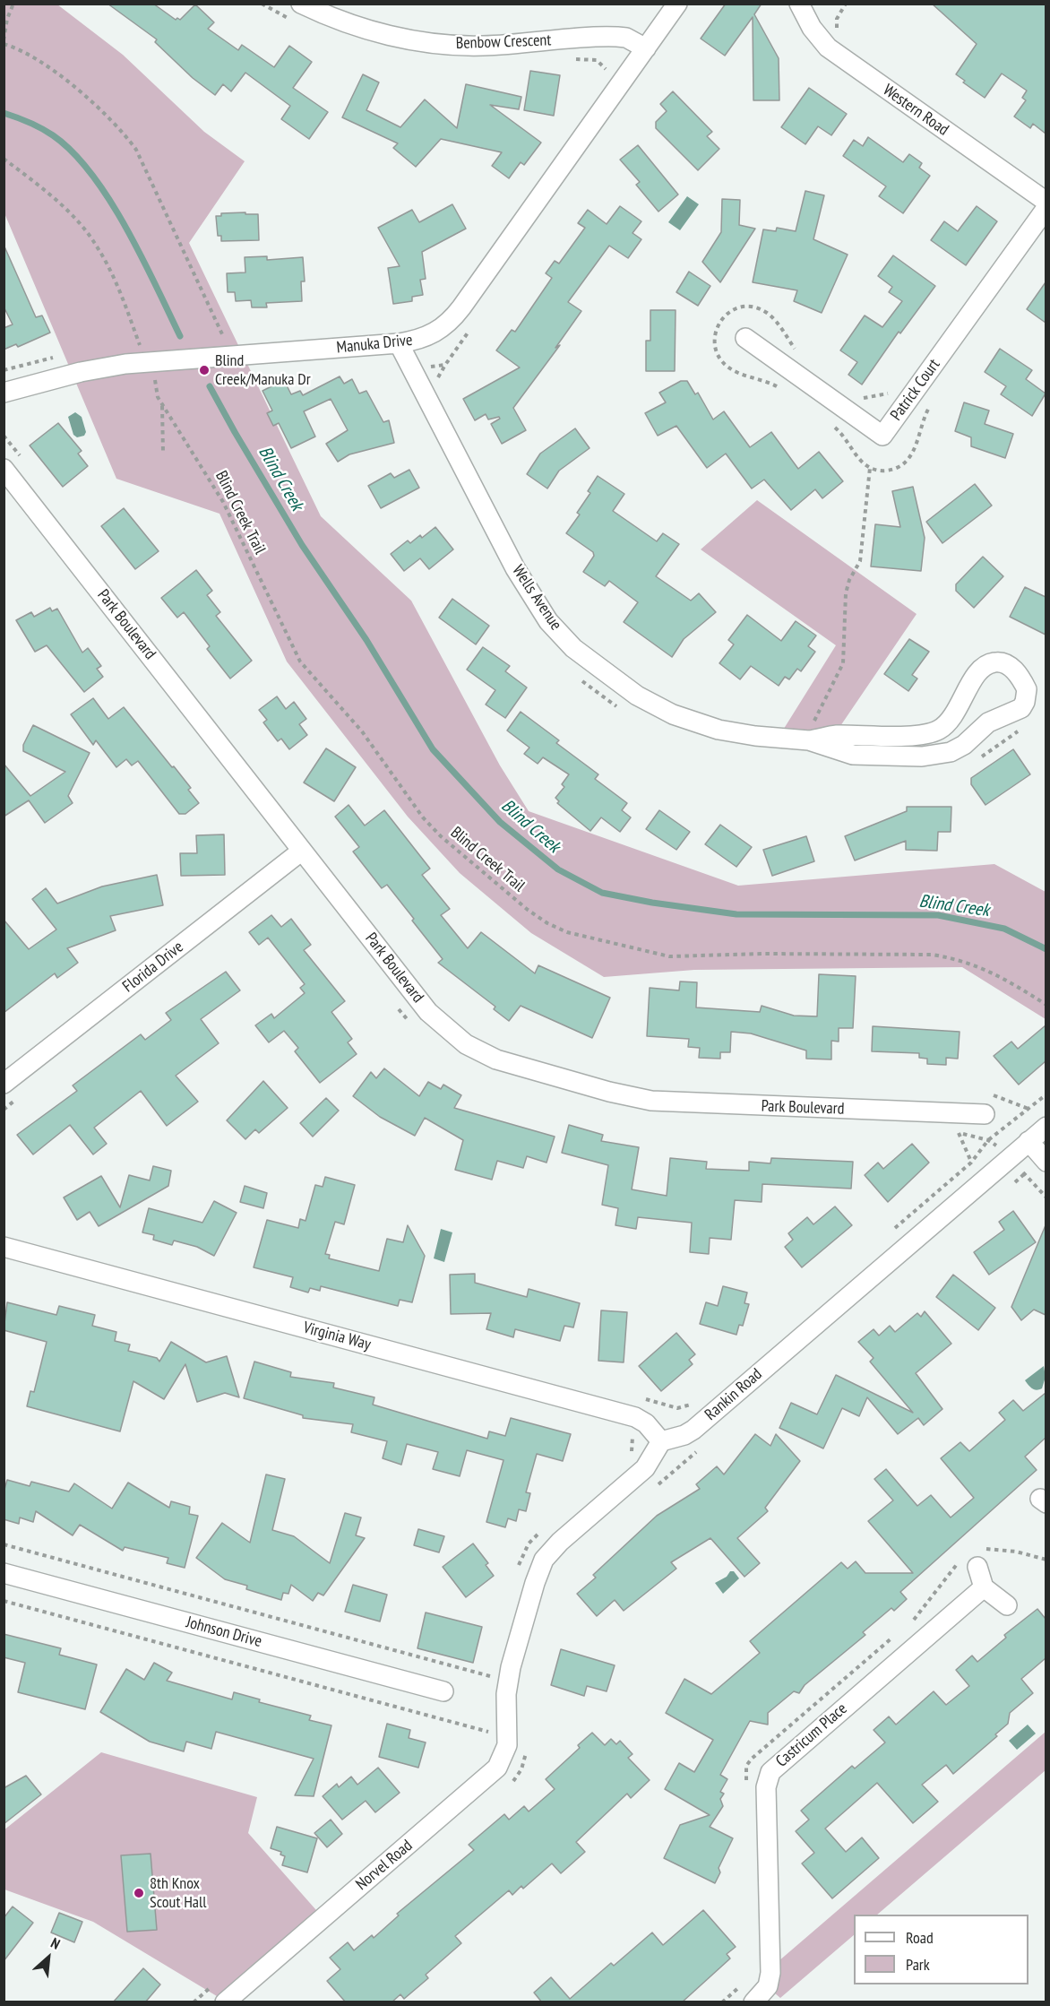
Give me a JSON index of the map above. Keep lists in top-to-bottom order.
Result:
{
  "streets": {
    "street": [
      "Benbow Crescent",
      "Western Road",
      "Manuka Drive",
      "Patrick Court",
      "Wells Avenue",
      "Park Boulevard",
      "Florida Drive",
      "Virginia Way",
      "Rankin Road",
      "Johnson Drive",
      "Castricum Place",
      "Norvel Road"
    ],
    "path": ["Blind Creek Trail"]
  },
  "crossings": [
    ["Benbow Crescent", "Manuka Drive"],
    ["Manuka Drive", "Blind Creek Trail"],
    ["Manuka Drive", "Wells Avenue"],
    ["Park Boulevard", "Florida Drive"],
    ["Virginia Way", "Rankin Road"],
    ["Virginia Way", "Norvel Road"],
    ["Rankin Road", "Norvel Road"]
  ],
  "water": ["Blind Creek"],
  "places": ["Blind Creek/Manuka Dr", "8th Knox Scout Hall"],
  "legend": ["Road", "Park"],
  "north": "top right"
}
